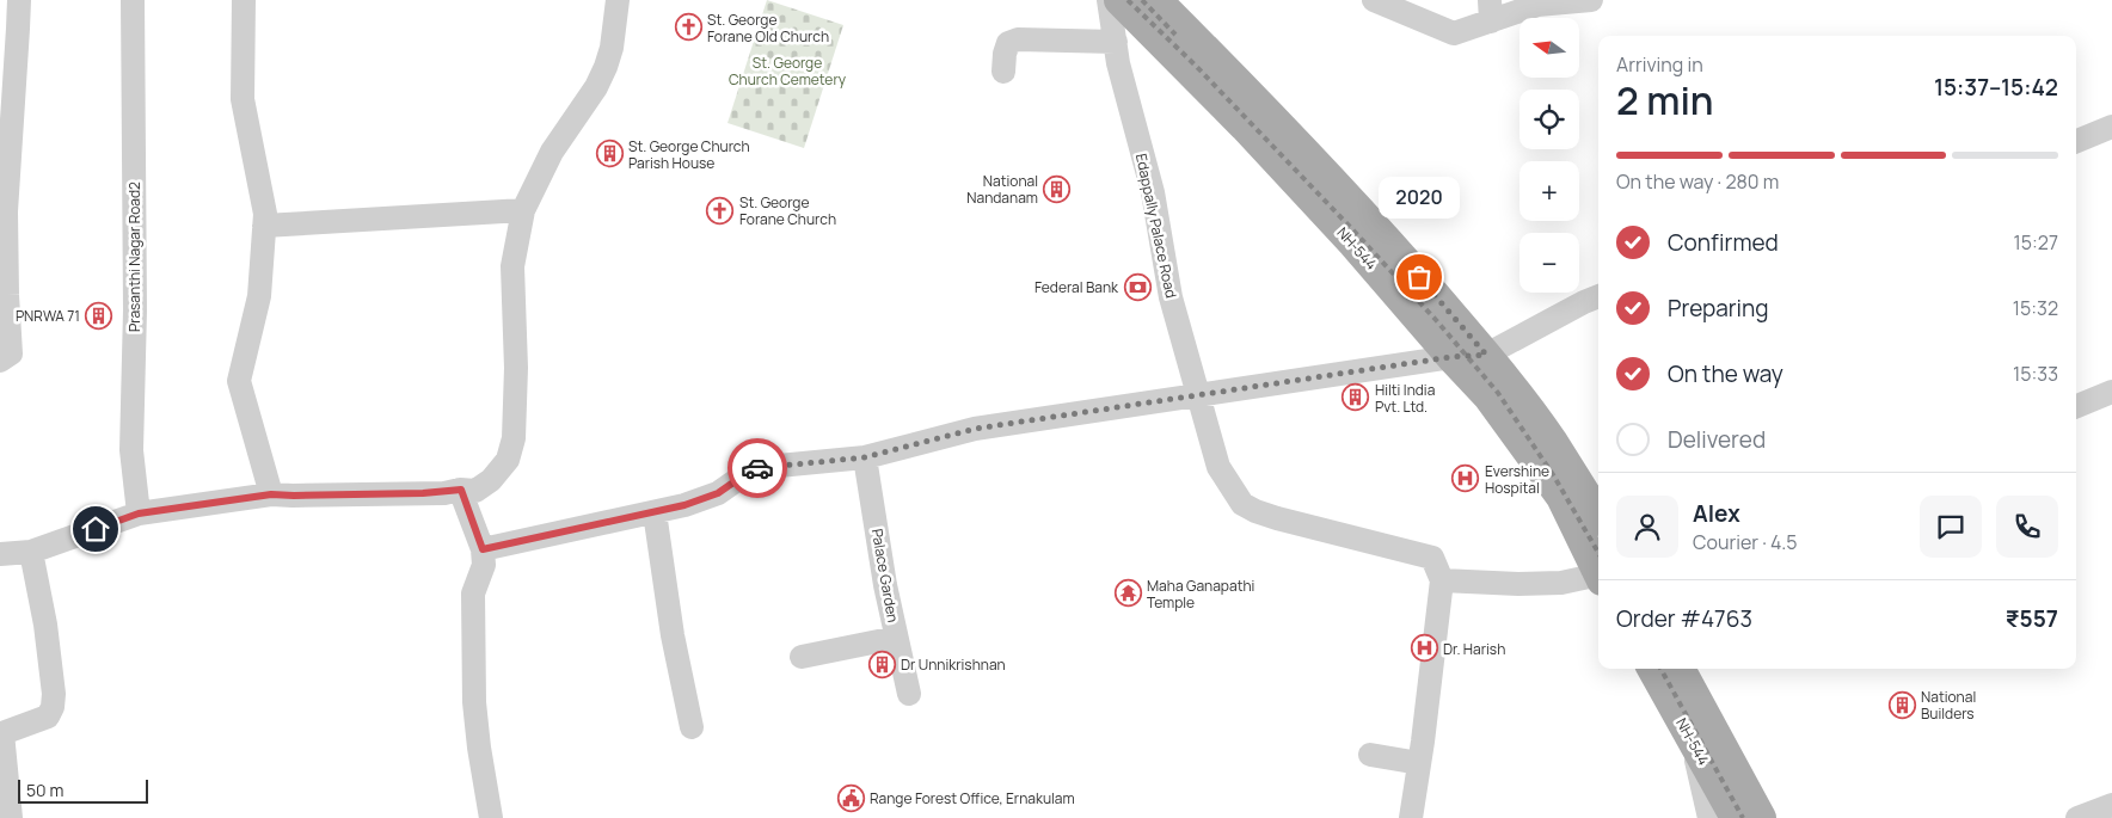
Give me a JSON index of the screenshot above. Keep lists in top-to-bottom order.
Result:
{
  "streets": {
    "main road": ["NH-544"],
    "street": ["Edappally Palace Road", "Prasanthi Nagar Road2", "Palace Garden"]
  },
  "parks": ["St. George Church Cemetery"],
  "places": {
    "church": ["St. George Forane Old Church", "St. George Forane Church"],
    "building": [
      "St. George Church Parish House",
      "National Nandanam",
      "PNRWA 71",
      "Hilti India Pvt. Ltd.",
      "Dr Unnikrishnan",
      "National Builders"
    ],
    "other": ["2020"],
    "bank": ["Federal Bank"],
    "hospital": ["Evershine Hospital", "Dr. Harish"],
    "temple": ["Maha Ganapathi Temple"],
    "public building": ["Range Forest Office, Ernakulam"]
  },
  "scale_bar": "50 m",
  "north": "left",
  "page": {
    "map_buttons": ["+", "−"],
    "heading": ["2 min", "Arriving in", "15:37–15:42"],
    "panel": [
      "Alex",
      "Courier · 4.5",
      "Order #4763",
      "₹557"
    ],
    "bar": "On the way · 280 m",
    "bubble": "2020",
    "list": [
      ["Confirmed", "15:27"],
      ["Preparing", "15:32"],
      ["On the way", "15:33"],
      "Delivered"
    ],
    "scale": "50 m"
  }
}
